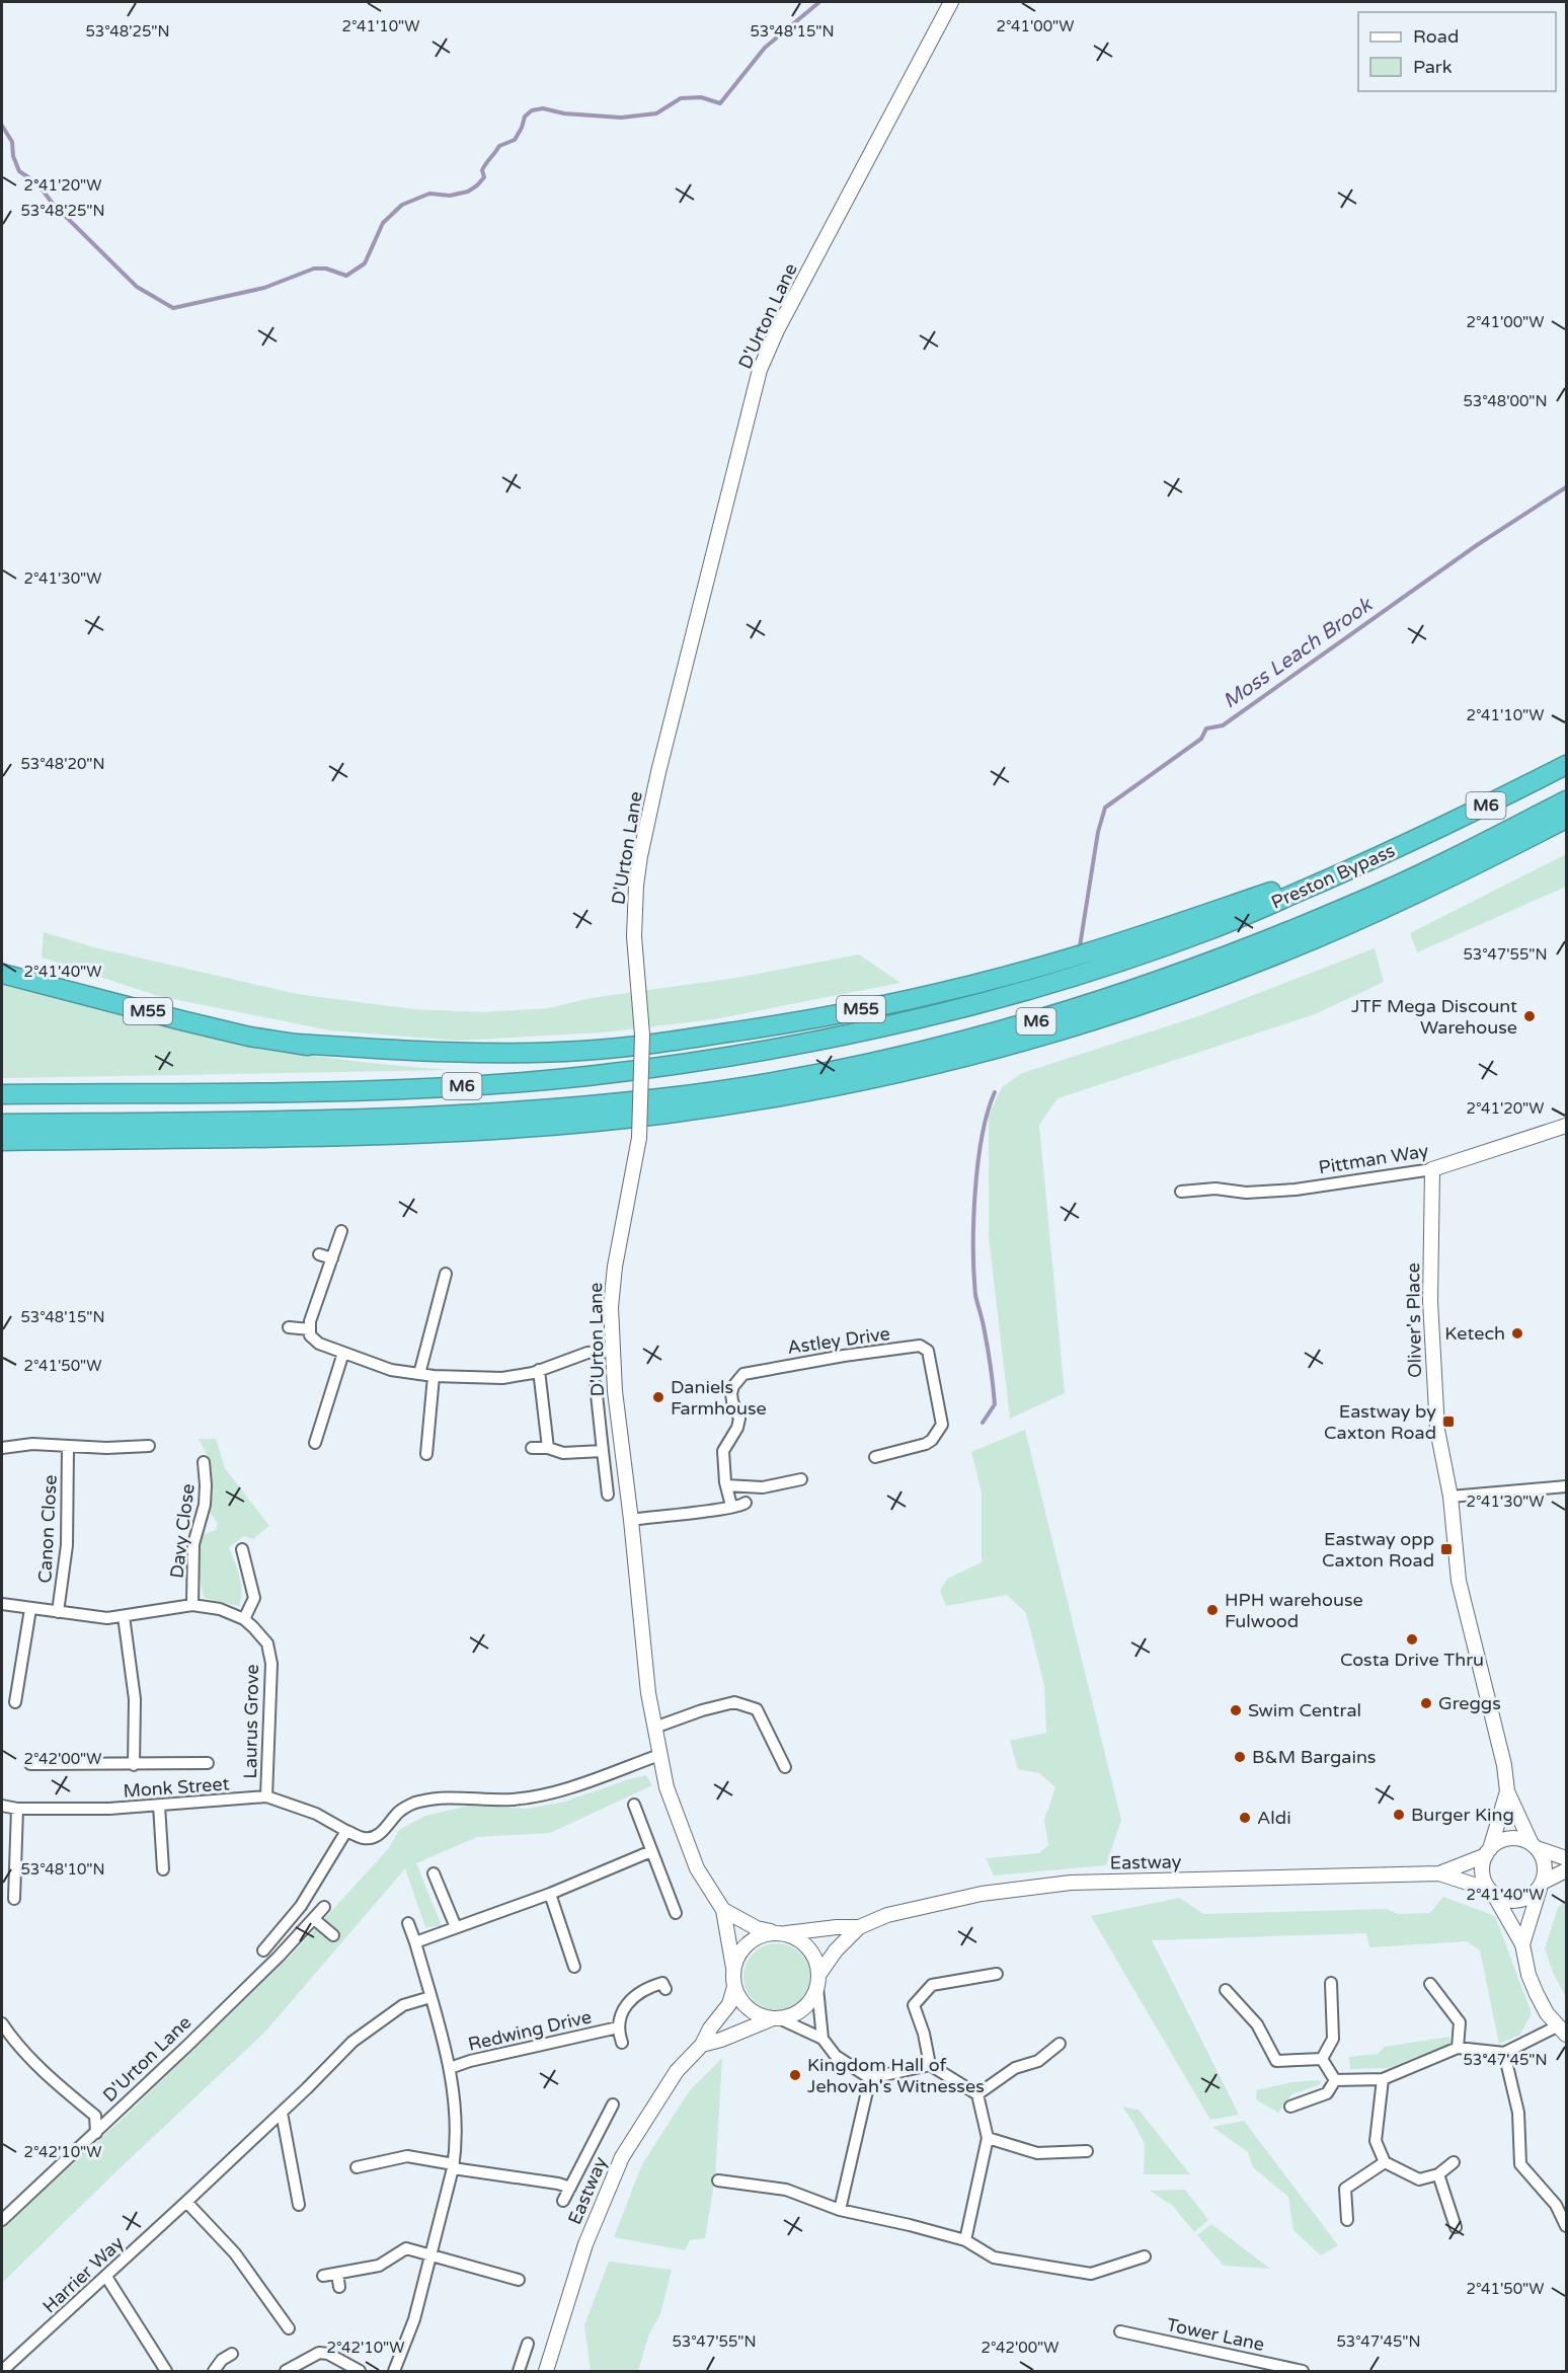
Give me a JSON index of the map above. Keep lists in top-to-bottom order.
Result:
{
  "streets": {
    "highway": ["M6", "Preston Bypass", "M55"],
    "street": [
      "D'Urton Lane",
      "Pittman Way",
      "Oliver's Place",
      "Astley Drive",
      "Canon Close",
      "Davy Close",
      "Laurus Grove",
      "Monk Street",
      "Eastway",
      "Redwing Drive",
      "Harrier Way",
      "Tower Lane"
    ]
  },
  "crossings": [
    ["D'Urton Lane", "Monk Street"],
    ["D'Urton Lane", "Eastway"],
    ["M6", "Preston Bypass"],
    ["M6", "M55"],
    ["Preston Bypass", "M55"],
    ["Pittman Way", "Oliver's Place"],
    ["Oliver's Place", "Eastway"],
    ["Canon Close", "Laurus Grove"],
    ["Davy Close", "Laurus Grove"],
    ["Laurus Grove", "Monk Street"],
    ["Redwing Drive", "Harrier Way"]
  ],
  "water": ["Moss Leach Brook"],
  "places": {
    "other": [
      "JTF Mega Discount Warehouse",
      "Ketech",
      "Daniels Farmhouse",
      "HPH warehouse Fulwood",
      "Costa Drive Thru",
      "Greggs",
      "Swim Central",
      "B&M Bargains",
      "Burger King",
      "Aldi",
      "Kingdom Hall of Jehovah's Witnesses"
    ],
    "transit": ["Eastway by Caxton Road", "Eastway opp Caxton Road"]
  },
  "legend": ["Road", "Park"],
  "coordinates": [
    "2°41'10\"W",
    "2°41'00\"W",
    "53°48'25\"N",
    "53°48'15\"N",
    "2°41'20\"W",
    "53°48'00\"N",
    "2°41'30\"W",
    "53°48'20\"N",
    "53°47'55\"N",
    "2°41'40\"W",
    "2°41'50\"W",
    "2°42'00\"W",
    "53°48'10\"N",
    "53°47'45\"N",
    "2°42'10\"W"
  ]
}
